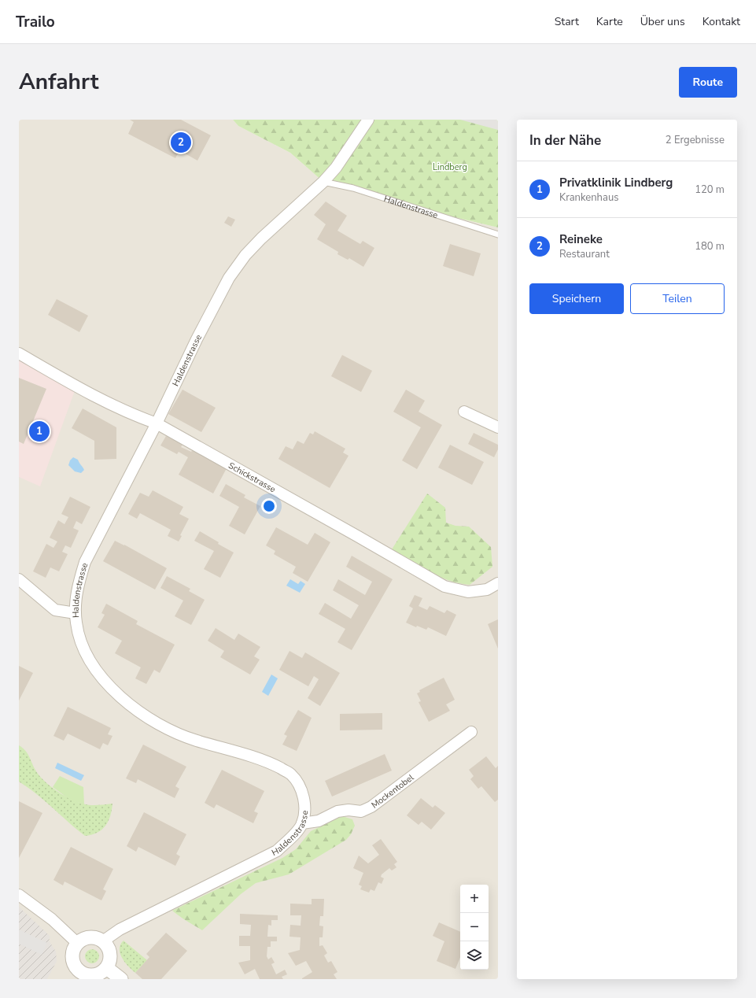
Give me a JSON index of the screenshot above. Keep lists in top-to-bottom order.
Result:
{
  "streets": {
    "street": ["Haldenstrasse", "Schickstrasse", "Mockentobel"]
  },
  "crossings": [
    ["Haldenstrasse", "Schickstrasse"],
    ["Haldenstrasse", "Mockentobel"]
  ],
  "parks": ["Lindberg"],
  "page": {
    "header": "Trailo",
    "nav": [
      "Start",
      "Karte",
      "Über uns",
      "Kontakt"
    ],
    "title": "Anfahrt",
    "buttons": [
      "Route",
      ["Speichern", "Teilen"]
    ],
    "heading": ["In der Nähe", "2 Ergebnisse"],
    "pins": ["2", "1"],
    "list": [
      {
        "mark": "1",
        "name": "Privatklinik Lindberg",
        "note": "Krankenhaus",
        "value": "120 m"
      },
      {
        "mark": "2",
        "name": "Reineke",
        "note": "Restaurant",
        "value": "180 m"
      }
    ],
    "map_buttons": ["+", "−"]
  }
}
